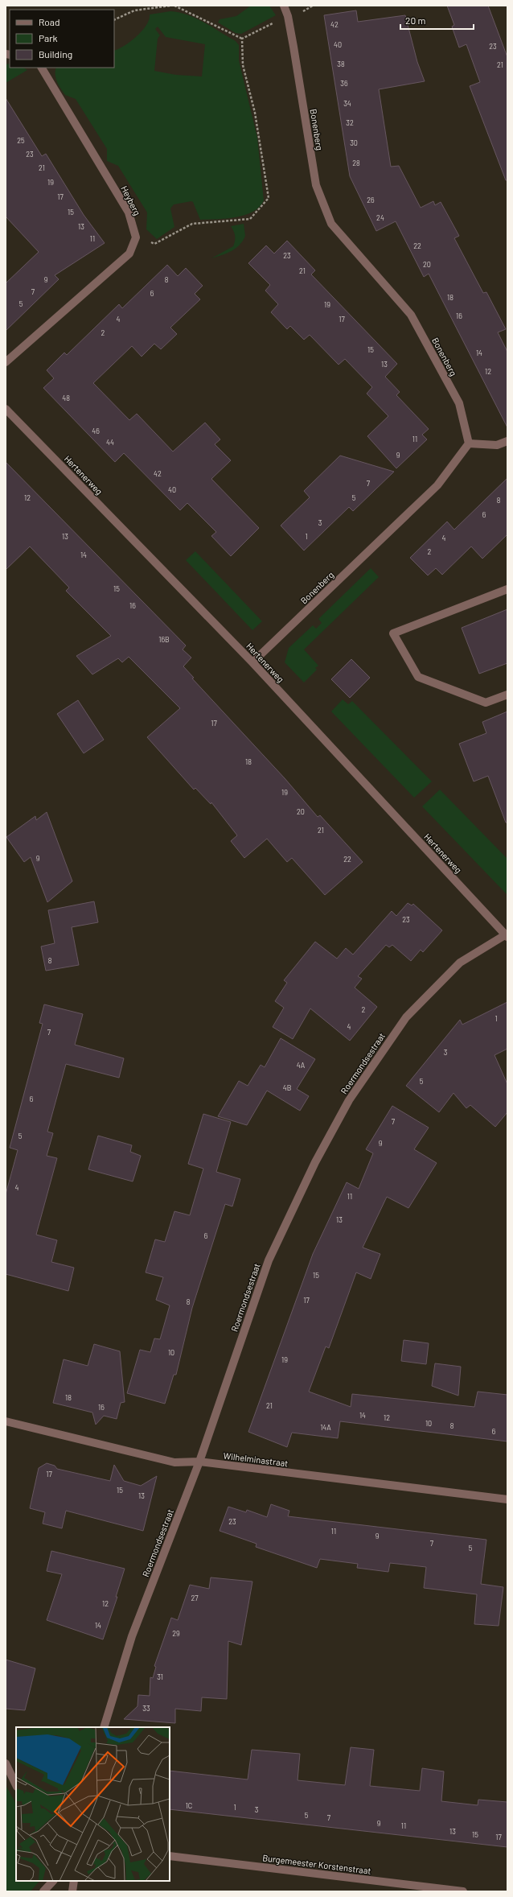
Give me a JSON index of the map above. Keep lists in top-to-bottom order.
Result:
{
  "streets": {
    "street": [
      "Bonenberg",
      "Heyberg",
      "Hertenerweg",
      "Roermondsestraat",
      "Wilhelminastraat",
      "Burgemeester Korstenstraat"
    ]
  },
  "crossings": [
    ["Bonenberg", "Hertenerweg"],
    ["Hertenerweg", "Roermondsestraat"],
    ["Roermondsestraat", "Wilhelminastraat"]
  ],
  "house_numbers": [
    "42",
    "40",
    "23",
    "38",
    "21",
    "36",
    "34",
    "32",
    "25",
    "30",
    "23",
    "28",
    "21",
    "19",
    "17",
    "26",
    "15",
    "24",
    "13",
    "11",
    "22",
    "23",
    "20",
    "21",
    "9",
    "8",
    "7",
    "6",
    "18",
    "5",
    "19",
    "16",
    "4",
    "17",
    "2",
    "15",
    "14",
    "13",
    "12",
    "48",
    "46",
    "11",
    "44",
    "9",
    "42",
    "7",
    "40",
    "12",
    "5",
    "8",
    "6",
    "3",
    "13",
    "1",
    "4",
    "2",
    "14",
    "15",
    "16",
    "16B",
    "17",
    "18",
    "19",
    "20",
    "21",
    "9",
    "22",
    "23",
    "8",
    "2",
    "1",
    "4",
    "7",
    "3",
    "4A",
    "5",
    "4B",
    "6",
    "7",
    "5",
    "9",
    "4",
    "11",
    "13",
    "6",
    "15",
    "17",
    "8",
    "10",
    "19",
    "18",
    "21",
    "16",
    "14",
    "12",
    "10",
    "8",
    "14A",
    "6",
    "17",
    "15",
    "13",
    "23",
    "11",
    "9",
    "7",
    "5",
    "27",
    "12",
    "14",
    "29",
    "31",
    "33",
    "1C",
    "1",
    "3",
    "5",
    "7",
    "9",
    "11",
    "13",
    "15",
    "17"
  ],
  "legend": ["Road", "Park", "Building"],
  "scale_bar": "20 m"
}
